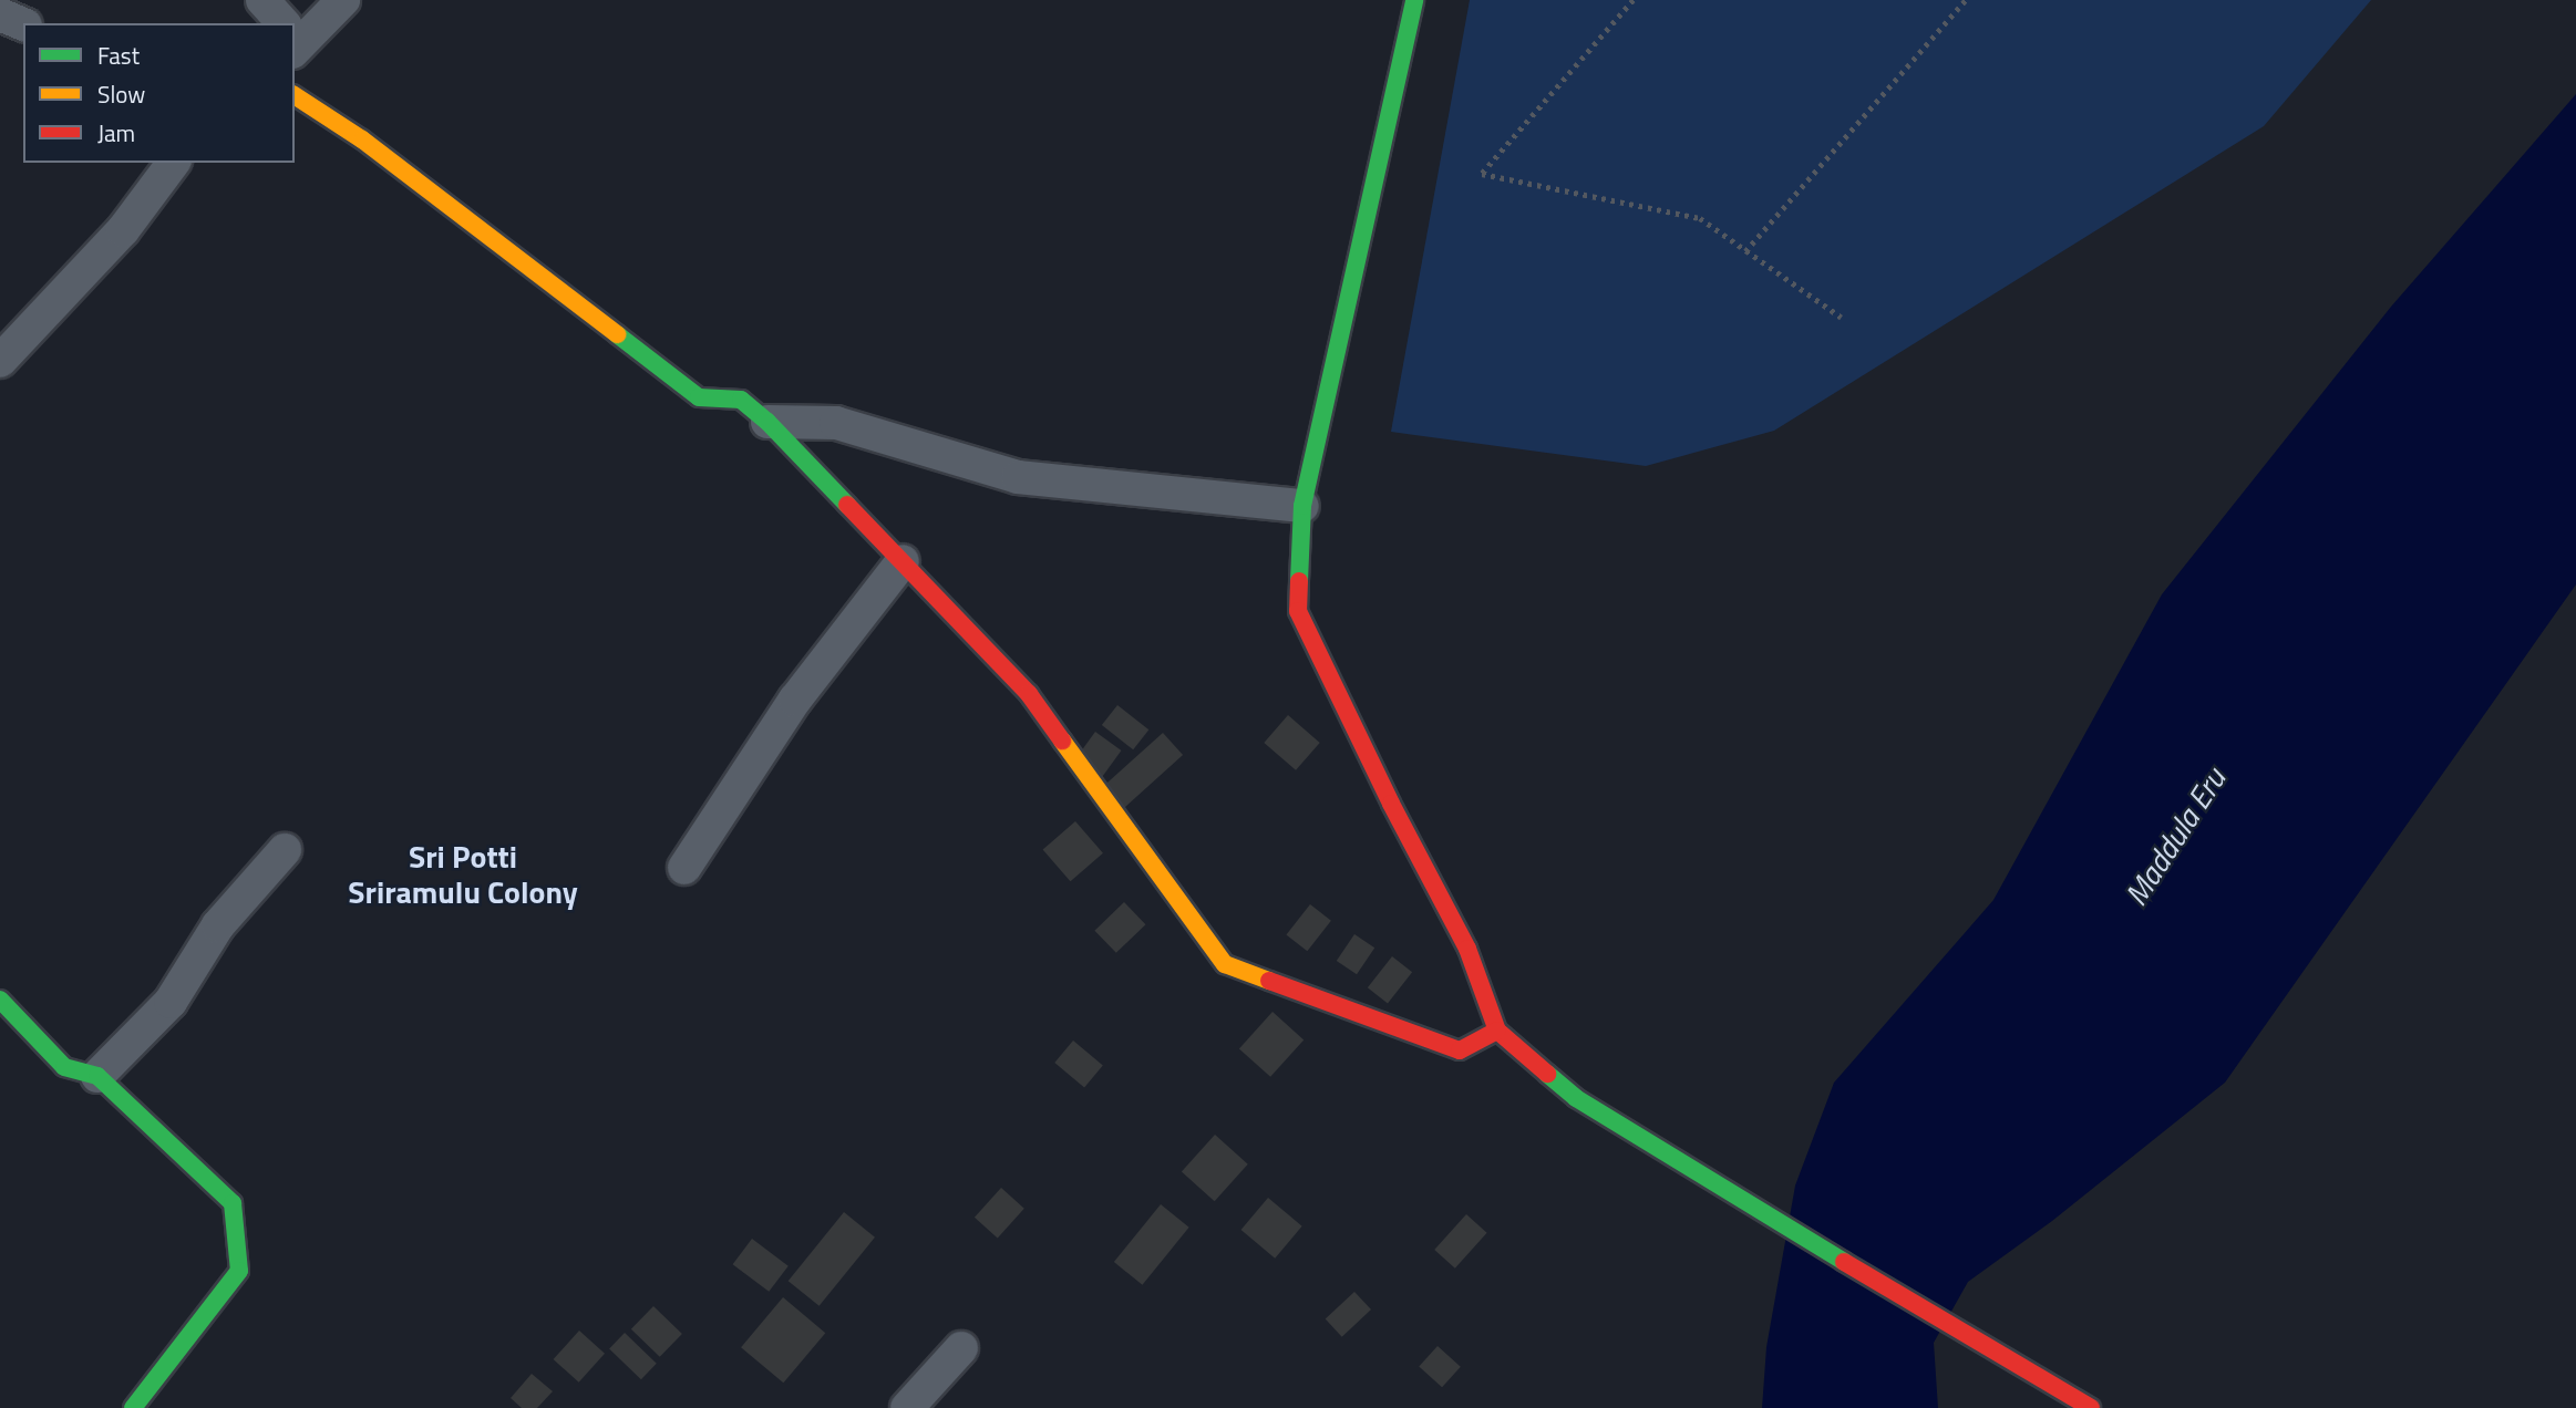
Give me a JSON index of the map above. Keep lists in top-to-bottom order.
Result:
{
  "districts": ["Sri Potti Sriramulu Colony"],
  "water": ["Maddula Eru"],
  "legend": ["Fast", "Slow", "Jam"]
}
